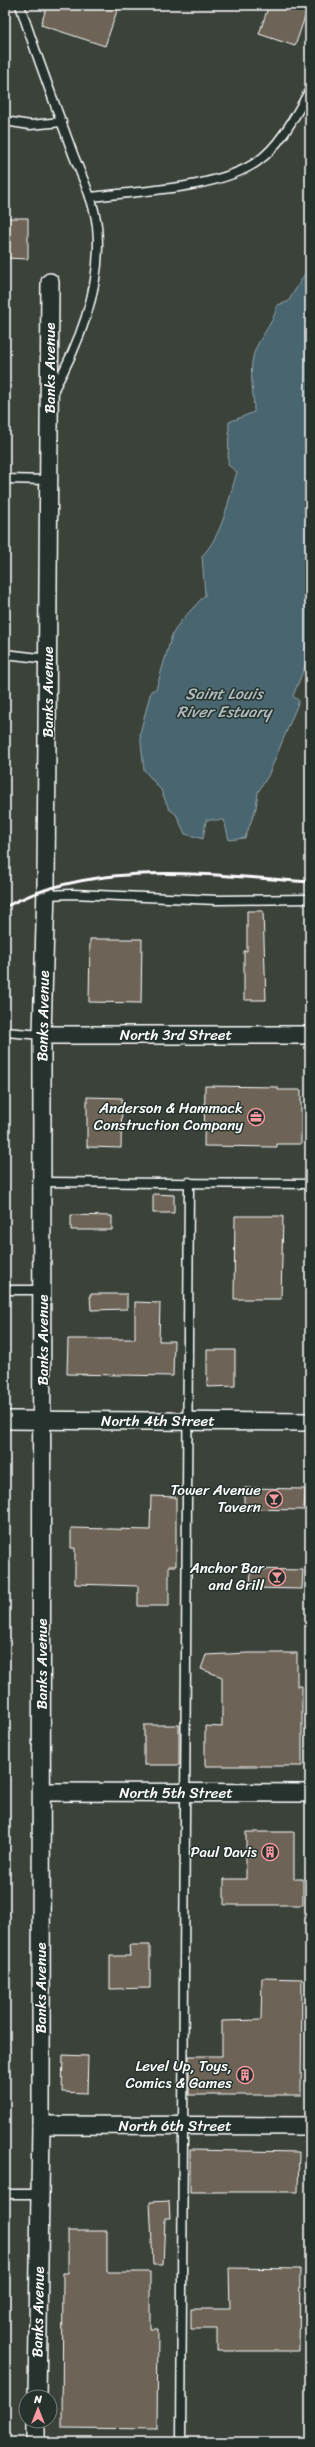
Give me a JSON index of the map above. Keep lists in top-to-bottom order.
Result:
{
  "streets": {
    "street": [
      "Banks Avenue",
      "North 3rd Street",
      "North 4th Street",
      "North 5th Street",
      "North 6th Street"
    ]
  },
  "crossings": [
    ["Banks Avenue", "North 3rd Street"],
    ["Banks Avenue", "North 4th Street"],
    ["Banks Avenue", "North 5th Street"],
    ["Banks Avenue", "North 6th Street"]
  ],
  "water": ["Saint Louis River Estuary"],
  "places": {
    "office": ["Anderson & Hammack Construction Company"],
    "bar": ["Tower Avenue Tavern", "Anchor Bar and Grill"],
    "building": ["Paul Davis", "Level Up, Toys, Comics & Games"]
  },
  "north": "top"
}
